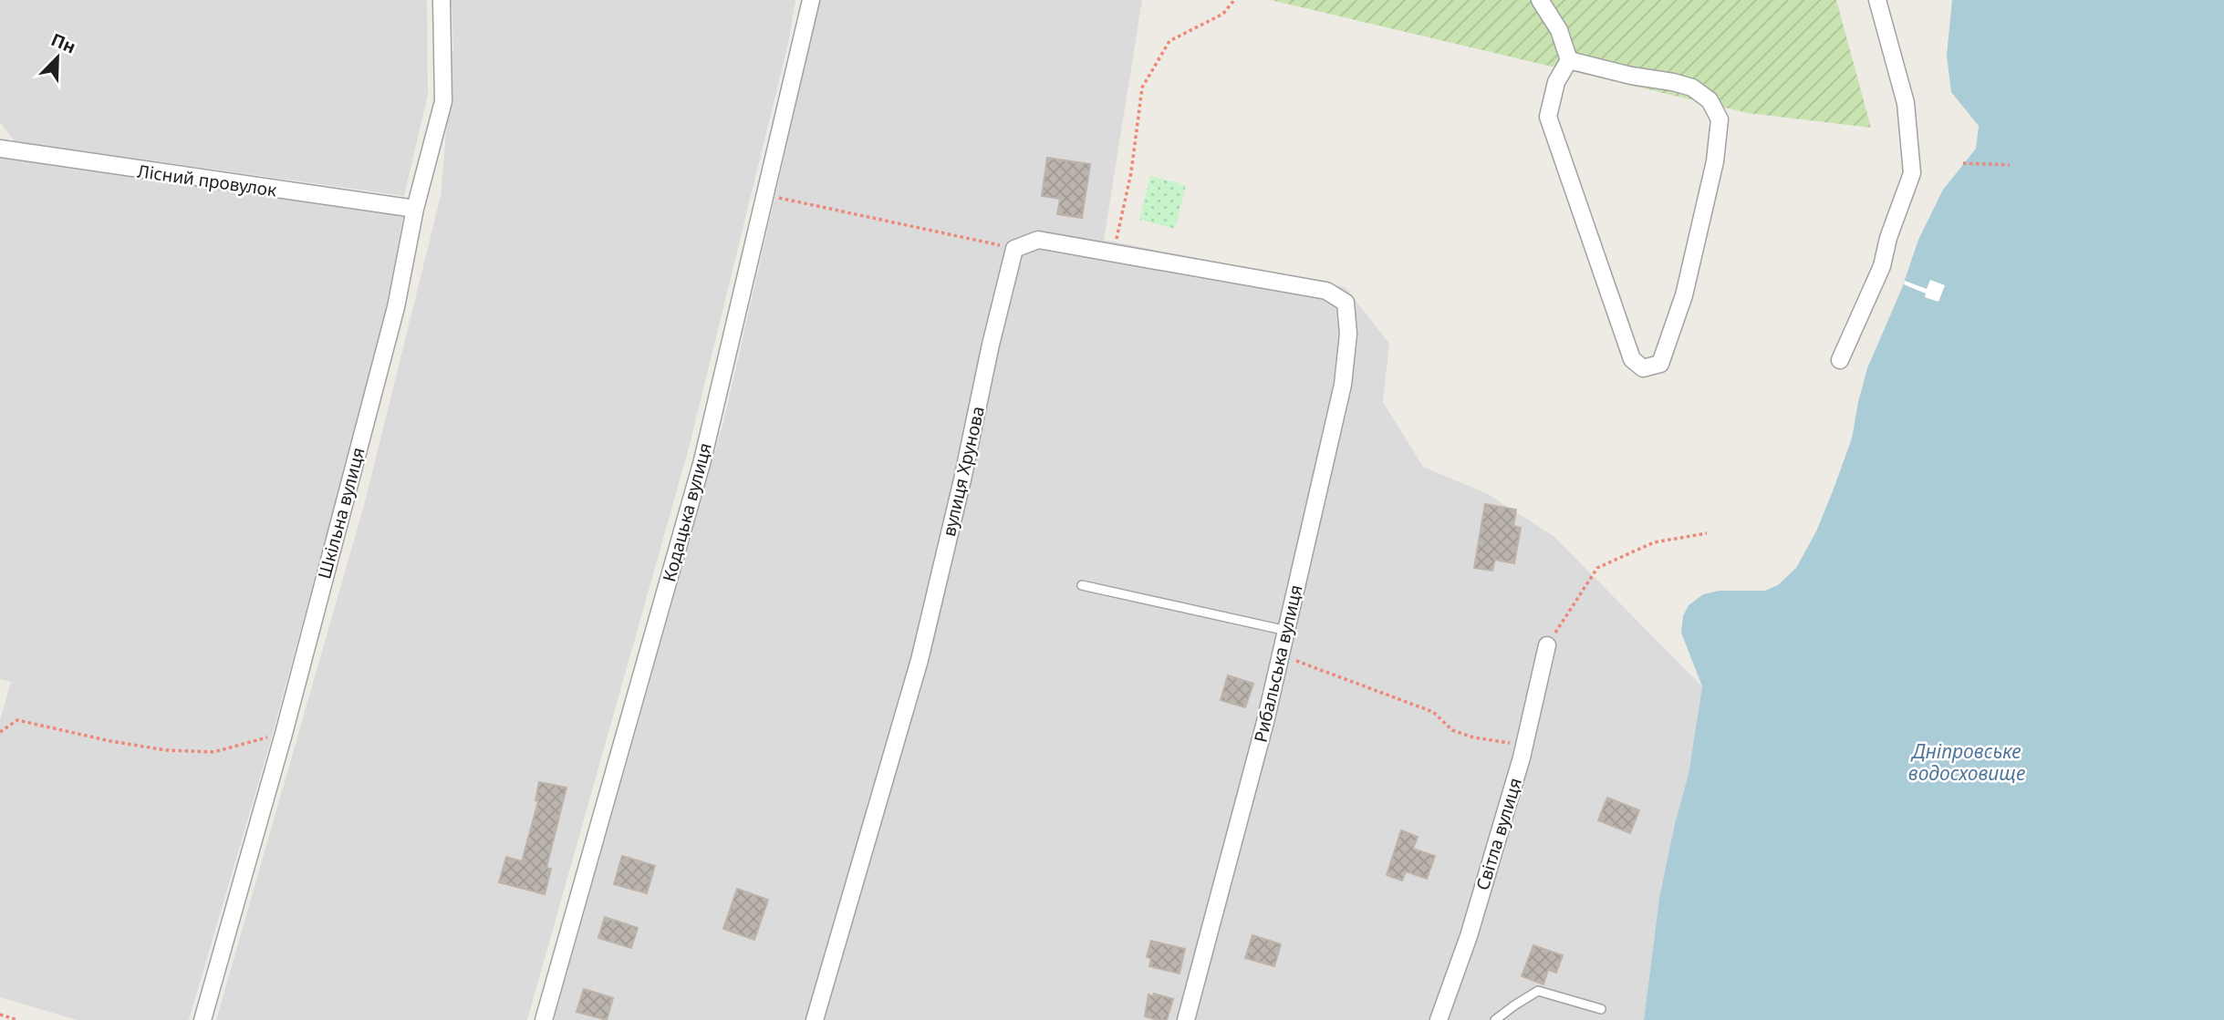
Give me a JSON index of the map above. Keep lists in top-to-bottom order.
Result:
{
  "streets": {
    "street": [
      "Лісний провулок",
      "вулиця Хрунова",
      "Кодацька вулиця",
      "Шкільна вулиця",
      "Рибальська вулиця",
      "Світла вулиця"
    ]
  },
  "crossings": [
    ["Лісний провулок", "Шкільна вулиця"]
  ],
  "water": ["Дніпровське водосховище"],
  "north": "top right"
}
